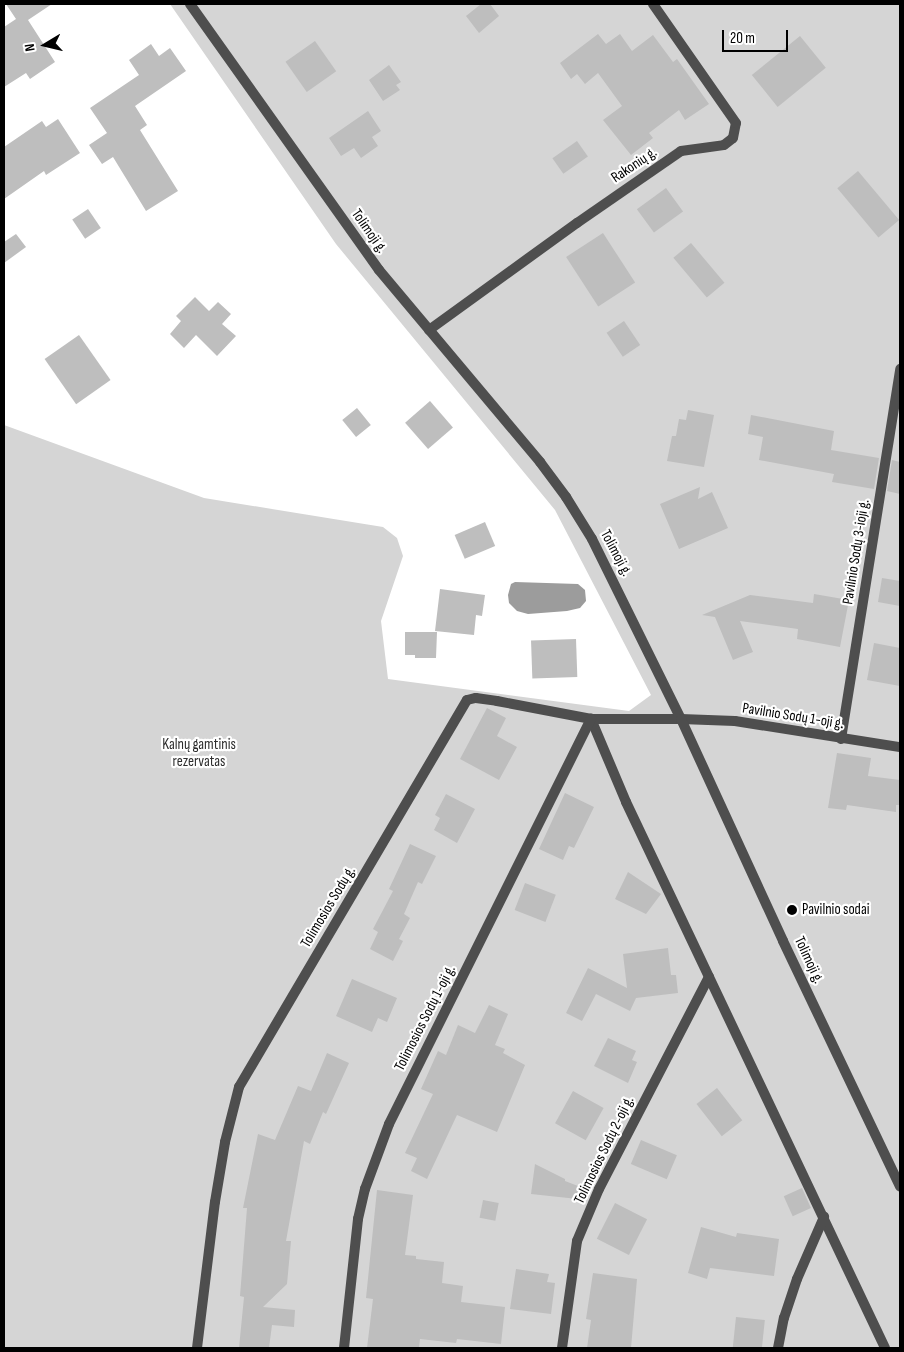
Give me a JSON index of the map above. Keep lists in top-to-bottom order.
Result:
{
  "streets": {
    "street": [
      "Rakonių g.",
      "Tolimoji g.",
      "Pavilnio Sodų 3-ioji g.",
      "Pavilnio Sodų 1-oji g.",
      "Tolimosios Sodų g.",
      "Tolimosios Sodų 1-oji g.",
      "Tolimosios Sodų 2-oji g."
    ]
  },
  "crossings": [
    ["Rakonių g.", "Tolimoji g."],
    ["Tolimoji g.", "Pavilnio Sodų 1-oji g."],
    ["Tolimoji g.", "Tolimosios Sodų g."],
    ["Pavilnio Sodų 3-ioji g.", "Pavilnio Sodų 1-oji g."],
    ["Pavilnio Sodų 1-oji g.", "Tolimosios Sodų g."],
    ["Tolimosios Sodų g.", "Tolimosios Sodų 1-oji g."]
  ],
  "parks": ["Kalnų gamtinis rezervatas"],
  "places": ["Pavilnio sodai"],
  "scale_bar": "20 m",
  "north": "left"
}
